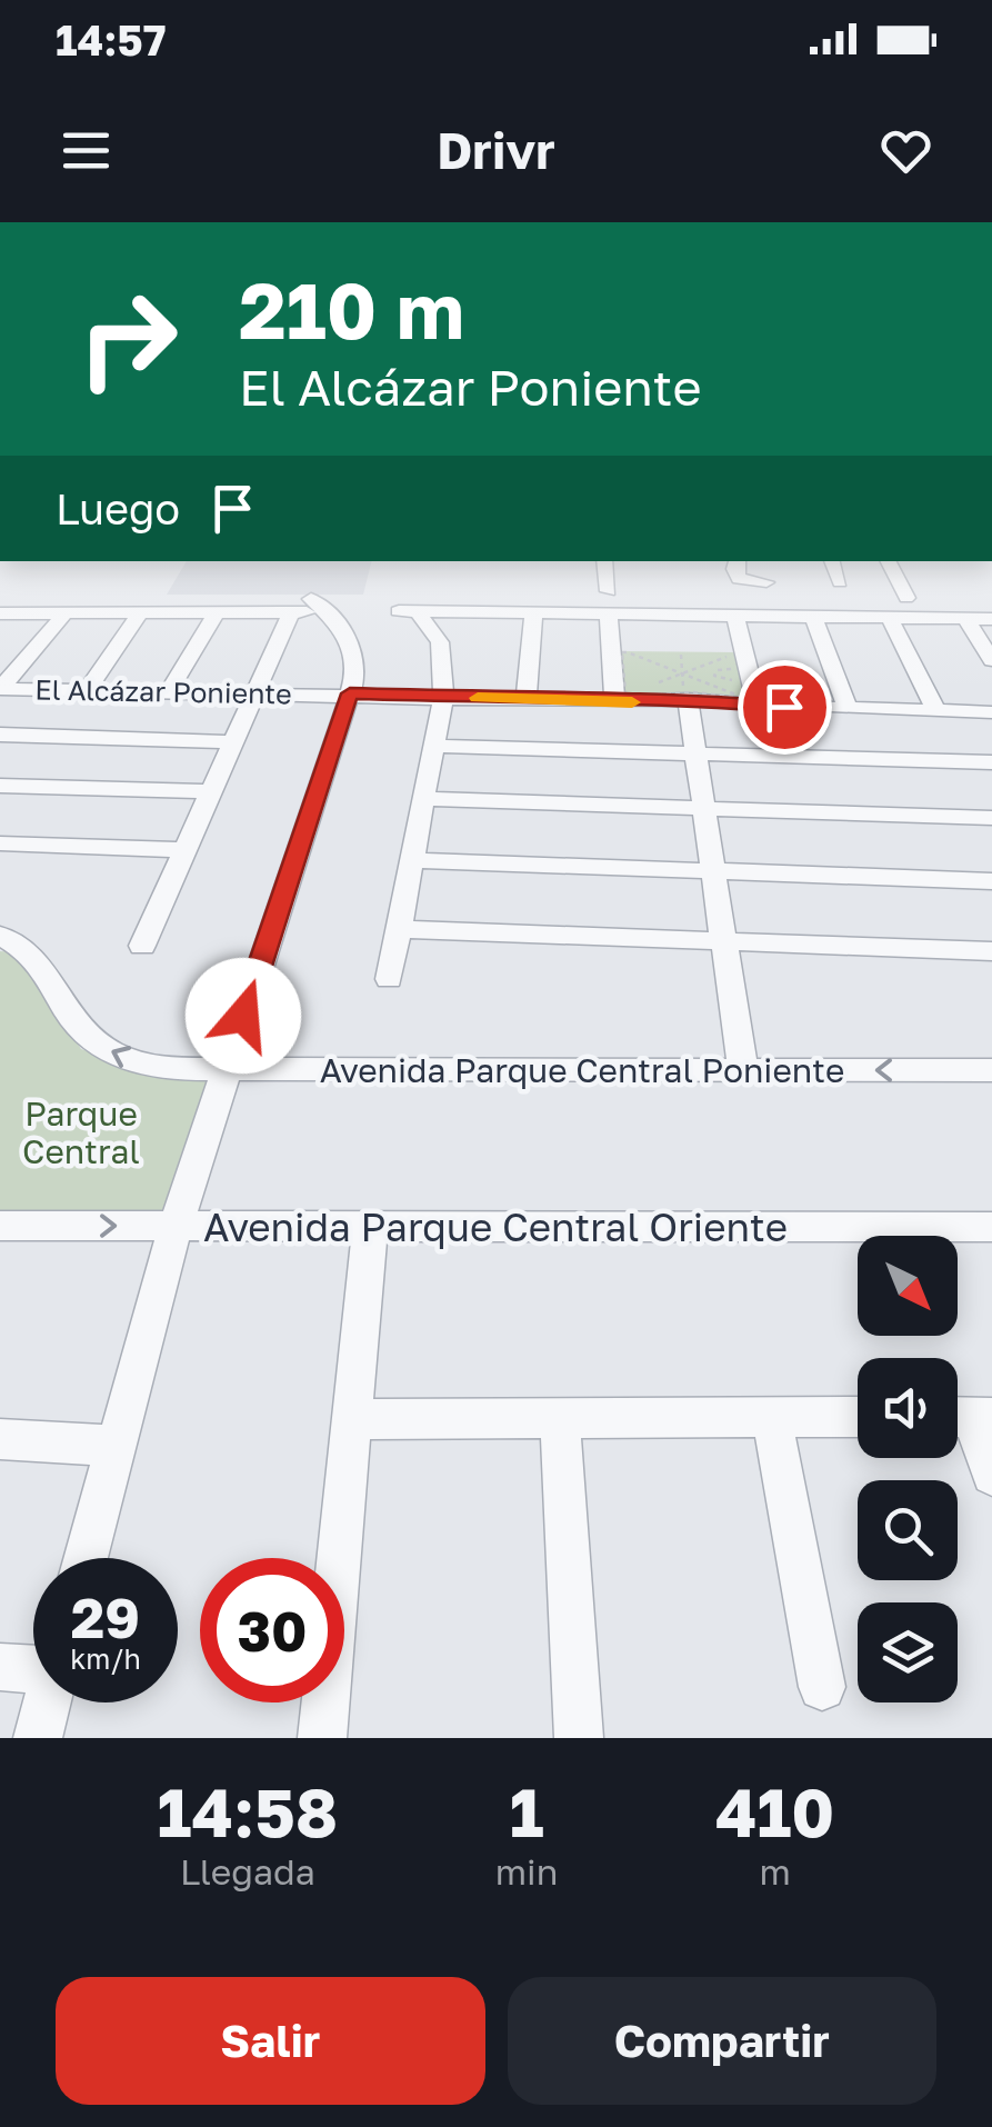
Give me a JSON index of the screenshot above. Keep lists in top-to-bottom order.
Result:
{
  "streets": {
    "street": ["El Alcázar Poniente", "Avenida Parque Central Poniente", "Avenida Parque Central Oriente"]
  },
  "parks": ["Parque Central"],
  "north": "bottom right",
  "page": {
    "status": "14:57",
    "header": "Drivr",
    "turn": ["210 m", "El Alcázar Poniente"],
    "then": "Luego",
    "speed": "29 km/h",
    "limit": "30",
    "eta": [
      "14:58",
      "Llegada",
      "1",
      "min",
      "410",
      "m"
    ],
    "buttons": ["Salir", "Compartir"]
  }
}
